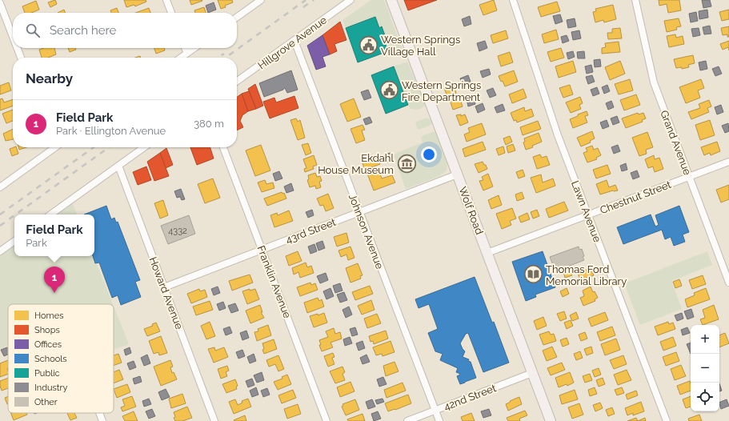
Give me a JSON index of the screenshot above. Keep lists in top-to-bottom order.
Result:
{
  "streets": {
    "main road": ["Wolf Road"],
    "street": [
      "Hillgrove Avenue",
      "Grand Avenue",
      "Chestnut Street",
      "Lawn Avenue",
      "43rd Street",
      "Johnson Avenue",
      "Franklin Avenue",
      "Howard Avenue",
      "42nd Street"
    ]
  },
  "crossings": [
    ["Hillgrove Avenue", "Johnson Avenue"],
    ["Grand Avenue", "Chestnut Street"],
    ["Chestnut Street", "Wolf Road"],
    ["Chestnut Street", "Lawn Avenue"],
    ["Wolf Road", "43rd Street"],
    ["Wolf Road", "42nd Street"],
    ["43rd Street", "Johnson Avenue"],
    ["43rd Street", "Franklin Avenue"],
    ["43rd Street", "Howard Avenue"],
    ["Johnson Avenue", "42nd Street"]
  ],
  "places": {
    "public building": ["Western Springs Village Hall", "Western Springs Fire Department"],
    "museum": ["Ekdahl House Museum"],
    "library": ["Thomas Ford Memorial Library"]
  },
  "house_numbers": ["4332"],
  "legend": [
    "Homes",
    "Shops",
    "Offices",
    "Schools",
    "Public",
    "Industry",
    "Other"
  ],
  "page": {
    "search": "Search here",
    "heading": "Nearby",
    "list": [
      {
        "mark": "1",
        "name": "Field Park",
        "note": "Park · Ellington Avenue",
        "value": "380 m"
      }
    ],
    "popup": ["Field Park", "Park"],
    "pins": "1",
    "map_buttons": ["+", "−"]
  }
}
